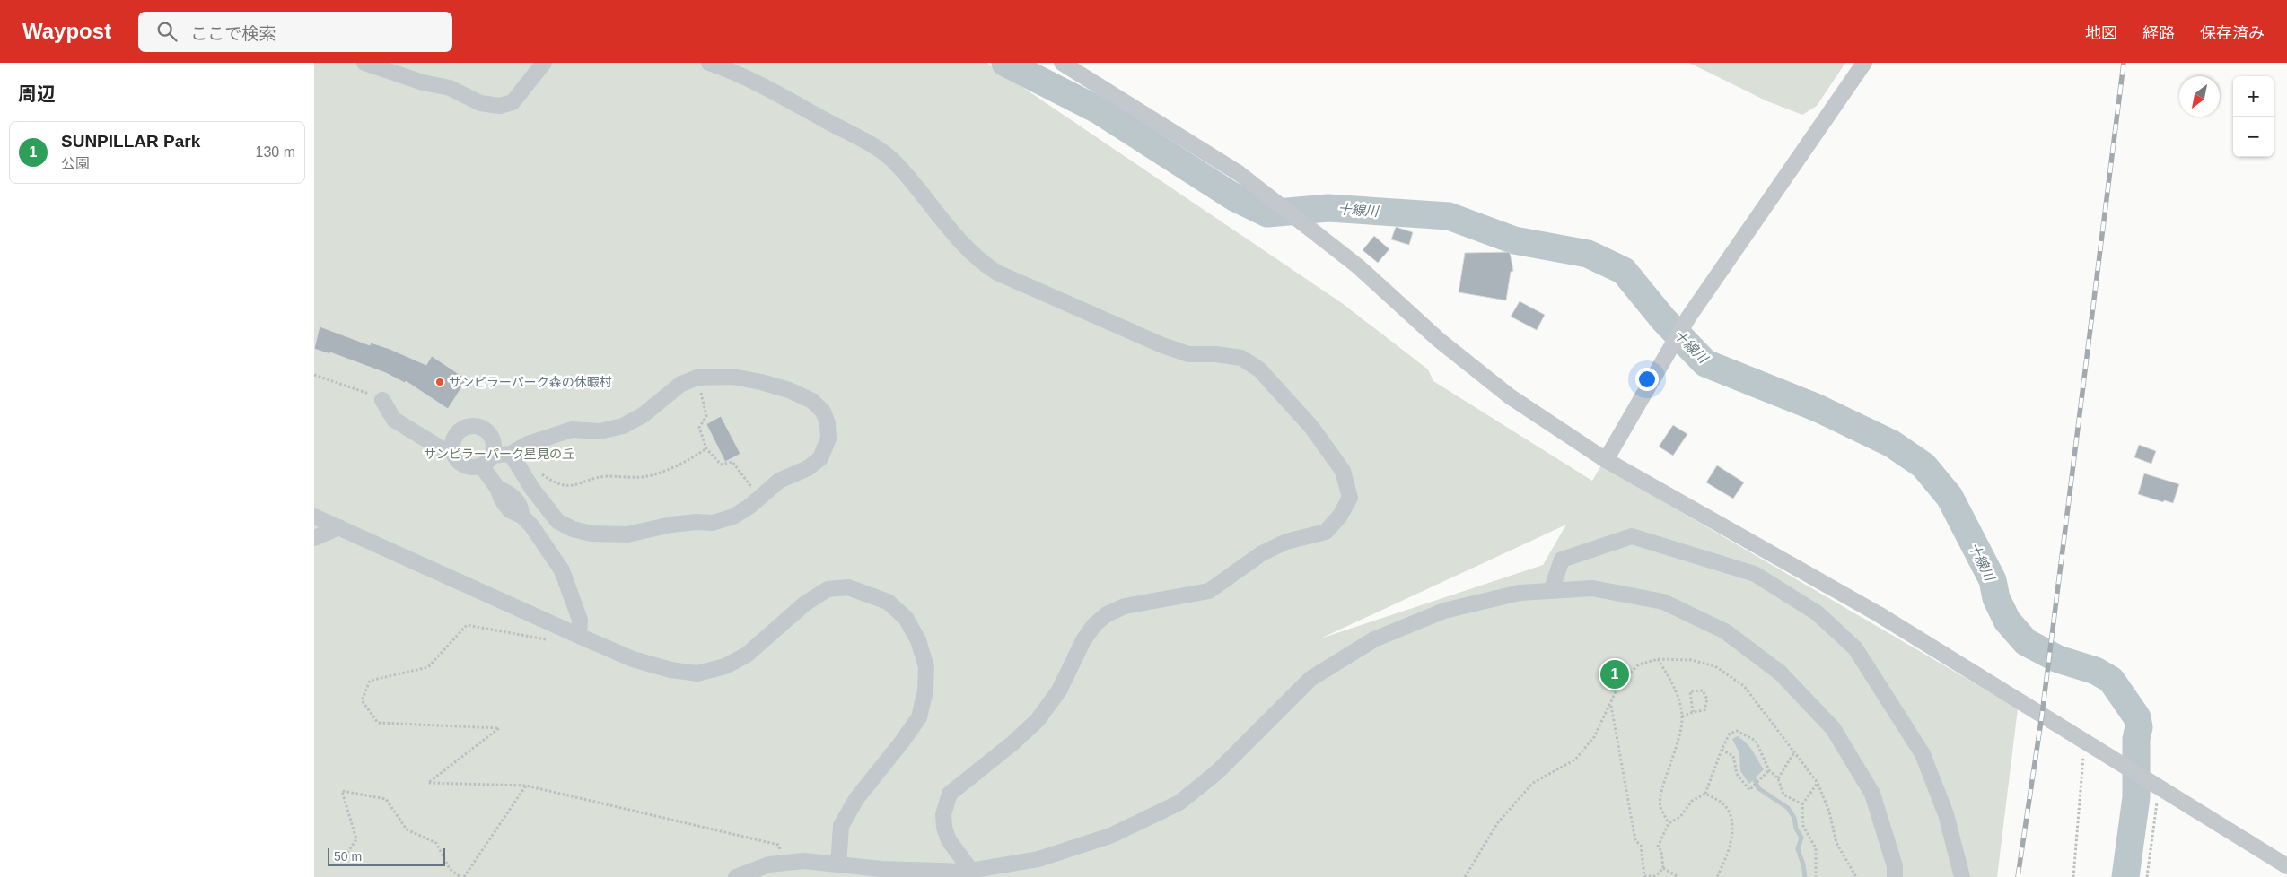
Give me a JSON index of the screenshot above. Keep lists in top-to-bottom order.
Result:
{
  "water": ["十線川"],
  "parks": ["サンピラーパーク星見の丘"],
  "places": ["サンピラーパーク森の休暇村"],
  "scale_bar": "50 m",
  "north": "bottom left",
  "page": {
    "header": "Waypost",
    "search": "ここで検索",
    "nav": ["地図", "経路", "保存済み"],
    "heading": "周辺",
    "map_buttons": ["+", "−"],
    "list": [
      {
        "mark": "1",
        "name": "SUNPILLAR Park",
        "note": "公園",
        "value": "130 m"
      }
    ],
    "pins": "1",
    "scale": "50 m"
  }
}
